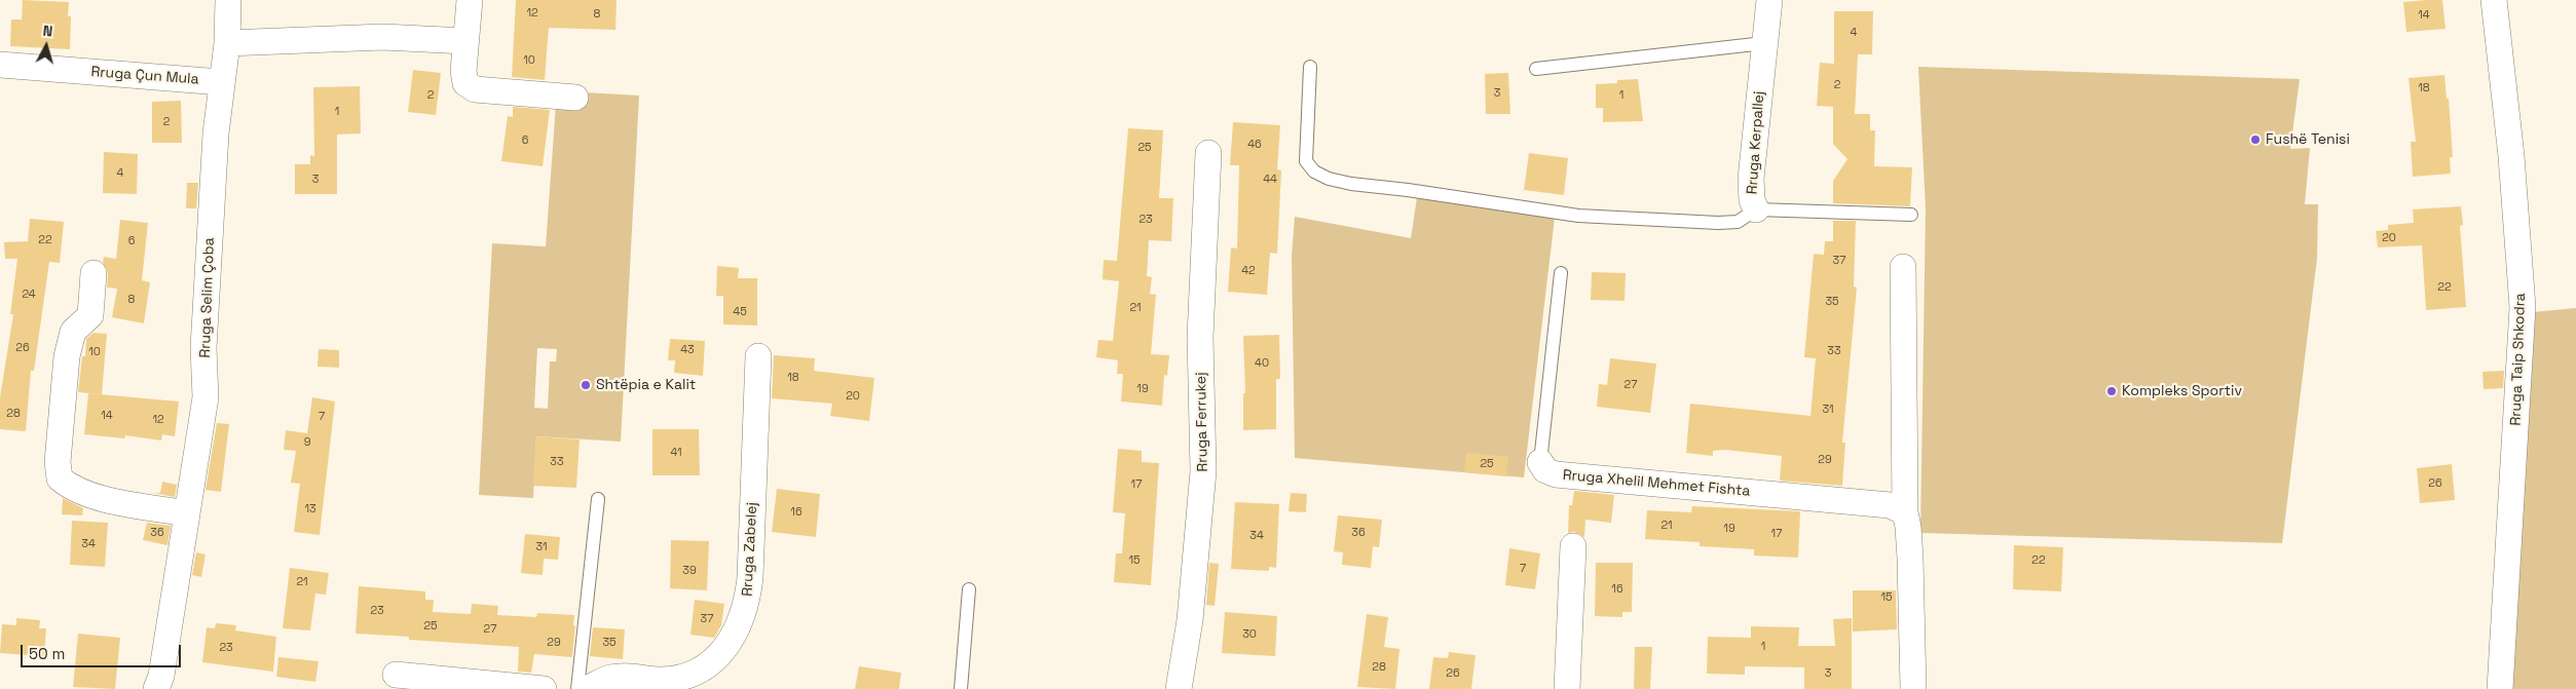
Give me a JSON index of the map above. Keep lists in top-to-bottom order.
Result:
{
  "streets": {
    "street": [
      "Rruga Çun Mula",
      "Rruga Kerpallej",
      "Rruga Selim Çoba",
      "Rruga Taip Shkodra",
      "Rruga Ferrukej",
      "Rruga Xhelil Mehmet Fishta",
      "Rruga Zabelej"
    ]
  },
  "crossings": [
    ["Rruga Çun Mula", "Rruga Selim Çoba"]
  ],
  "places": ["Fushë Tenisi", "Shtëpia e Kalit", "Kompleks Sportiv"],
  "house_numbers": [
    "12",
    "8",
    "14",
    "4",
    "10",
    "2",
    "18",
    "3",
    "2",
    "1",
    "1",
    "2",
    "6",
    "46",
    "25",
    "4",
    "3",
    "44",
    "23",
    "20",
    "22",
    "6",
    "37",
    "42",
    "22",
    "24",
    "8",
    "35",
    "21",
    "45",
    "26",
    "43",
    "33",
    "10",
    "40",
    "18",
    "27",
    "19",
    "20",
    "31",
    "28",
    "14",
    "7",
    "12",
    "9",
    "41",
    "29",
    "33",
    "25",
    "26",
    "17",
    "13",
    "16",
    "21",
    "19",
    "36",
    "36",
    "17",
    "34",
    "34",
    "31",
    "15",
    "22",
    "7",
    "39",
    "21",
    "16",
    "15",
    "23",
    "37",
    "25",
    "27",
    "30",
    "29",
    "35",
    "1",
    "23",
    "28",
    "26",
    "3"
  ],
  "scale_bar": "50 m",
  "north": "top"
}
